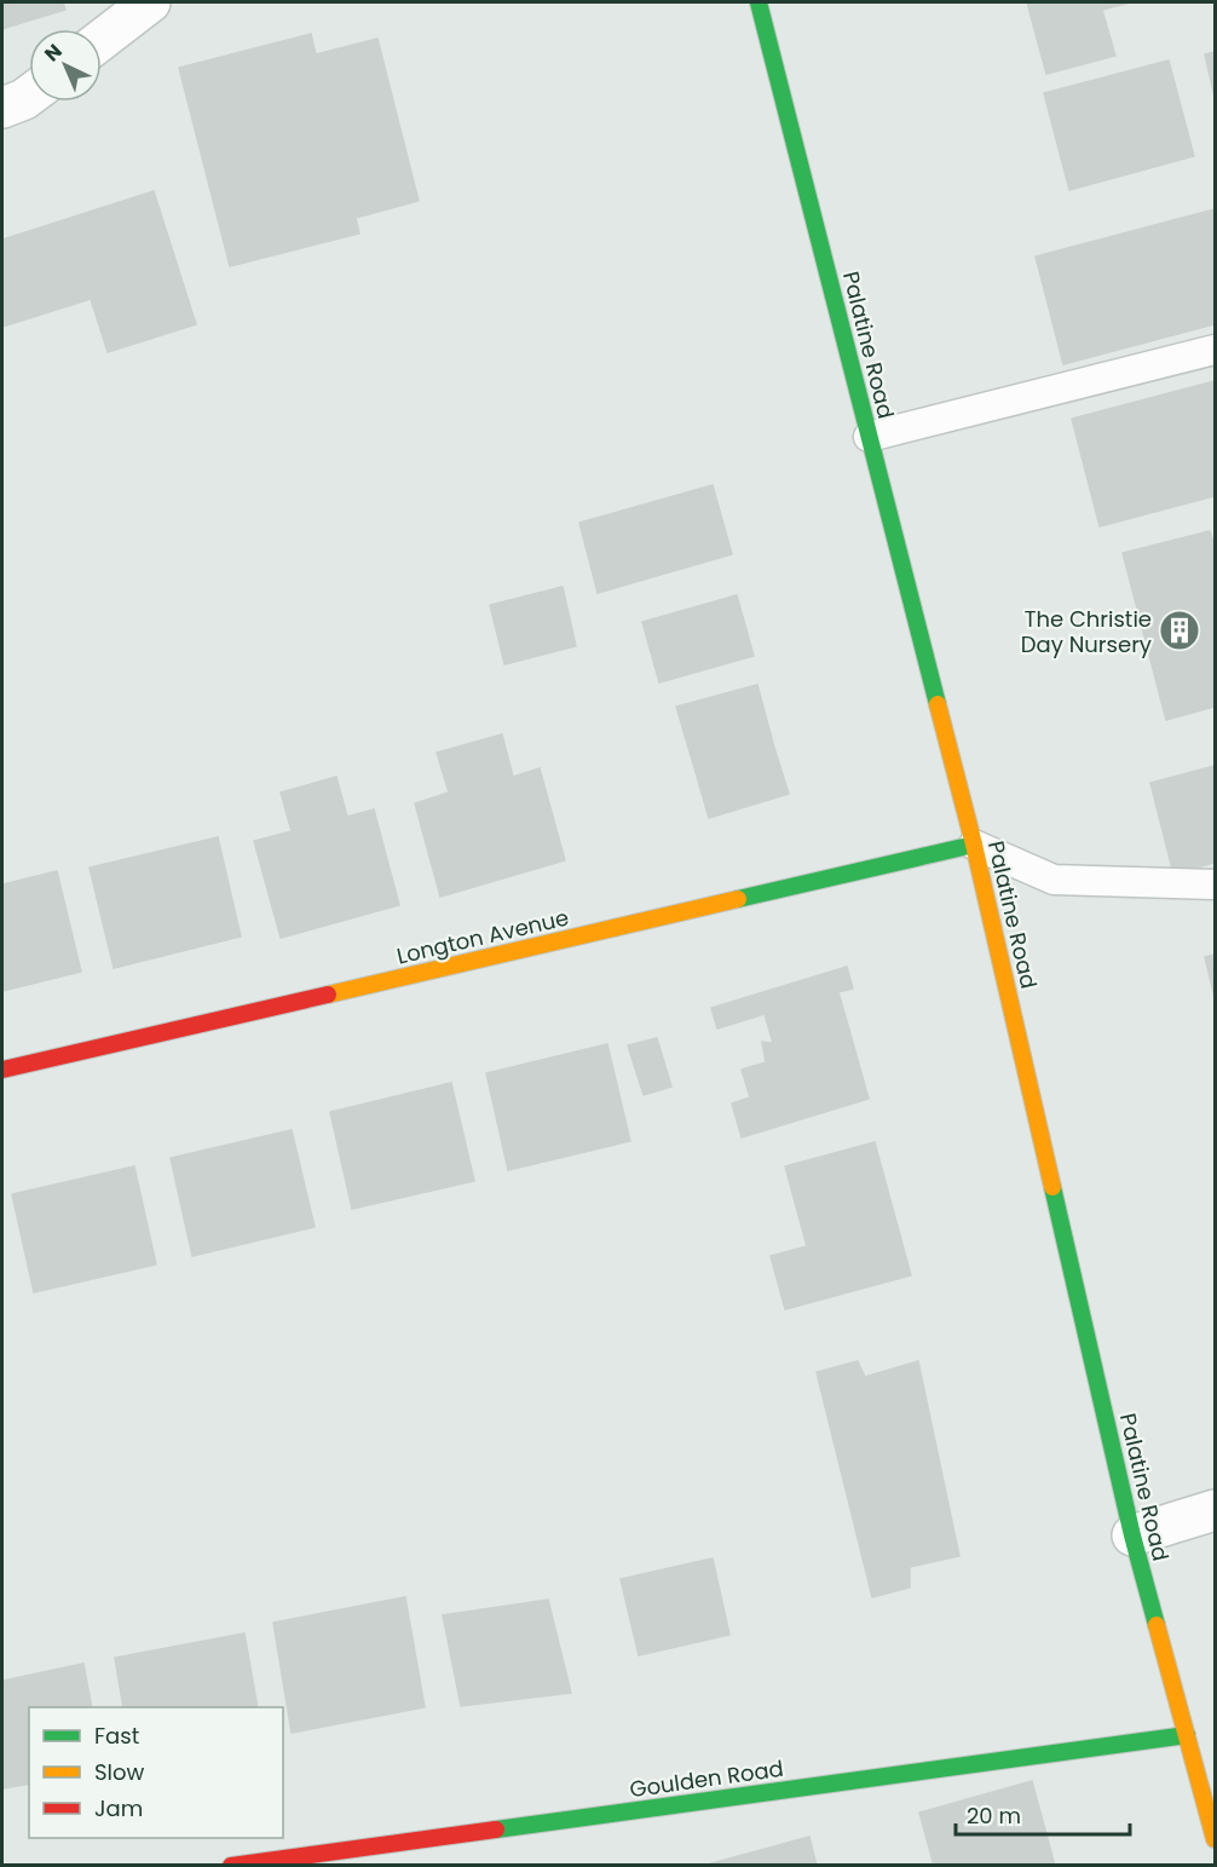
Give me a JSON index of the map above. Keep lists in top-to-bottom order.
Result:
{
  "streets": {
    "street": ["Palatine Road", "Longton Avenue", "Goulden Road"]
  },
  "crossings": [
    ["Palatine Road", "Longton Avenue"],
    ["Palatine Road", "Goulden Road"]
  ],
  "places": {
    "building": ["The Christie Day Nursery"]
  },
  "legend": ["Fast", "Slow", "Jam"],
  "scale_bar": "20 m",
  "north": "top left"
}
